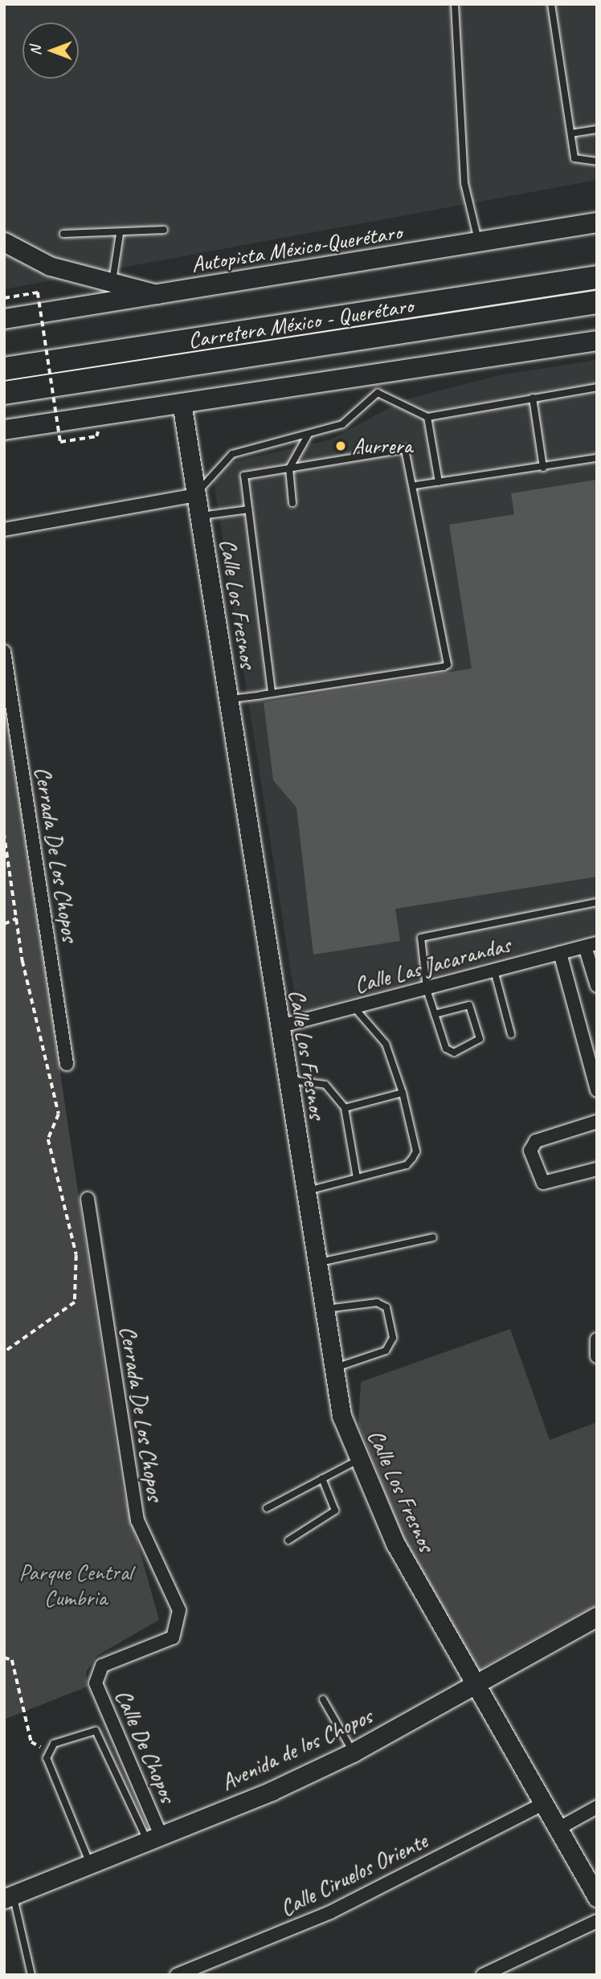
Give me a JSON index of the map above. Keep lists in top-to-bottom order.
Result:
{
  "streets": {
    "highway": ["Carretera México - Querétaro"],
    "main road": ["Autopista México-Querétaro"],
    "street": [
      "Calle Los Fresnos",
      "Cerrada De Los Chopos",
      "Calle Las Jacarandas",
      "Calle De Chopos",
      "Avenida de los Chopos",
      "Calle Ciruelos Oriente"
    ]
  },
  "crossings": [
    ["Calle Los Fresnos", "Calle Las Jacarandas"],
    ["Calle Los Fresnos", "Avenida de los Chopos"],
    ["Calle Los Fresnos", "Calle Ciruelos Oriente"],
    ["Cerrada De Los Chopos", "Calle De Chopos"],
    ["Calle De Chopos", "Avenida de los Chopos"]
  ],
  "parks": ["Parque Central Cumbria"],
  "places": ["Aurrera"],
  "north": "left"
}
